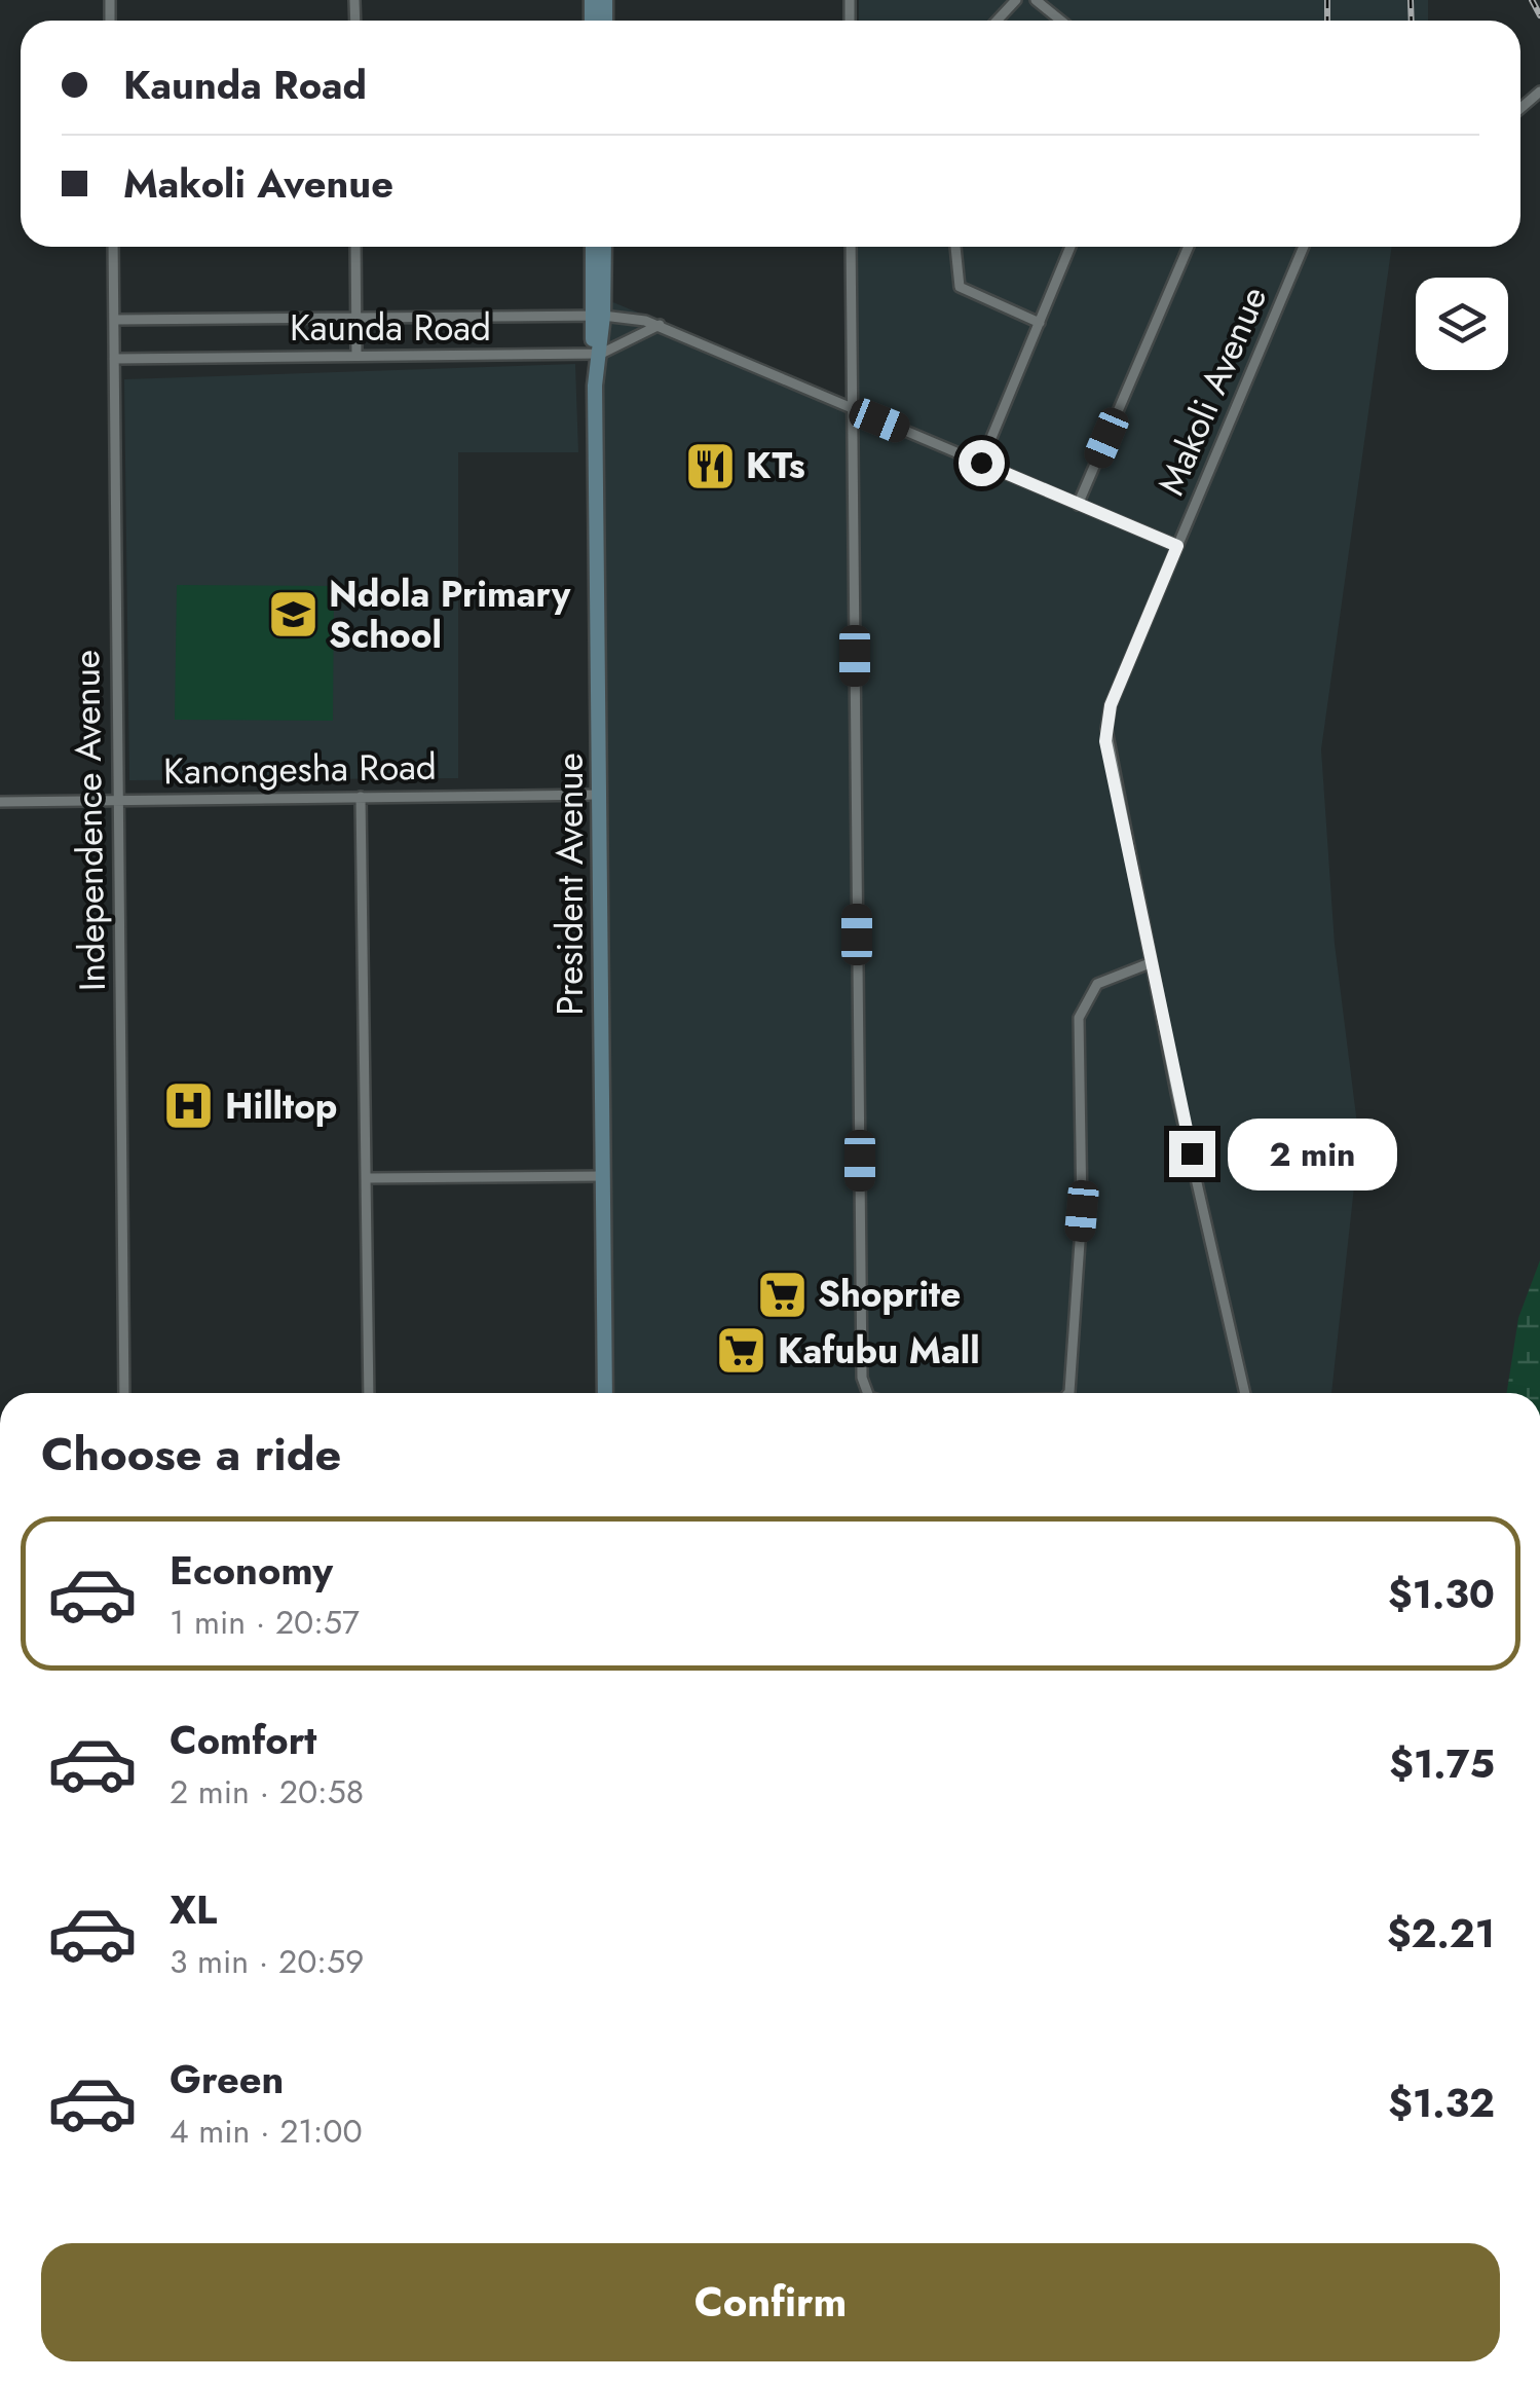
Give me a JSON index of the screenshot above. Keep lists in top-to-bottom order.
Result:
{
  "streets": {
    "main road": ["President Avenue"],
    "street": [
      "Kaunda Road",
      "Makoli Avenue",
      "Kanongesha Road",
      "Independence Avenue"
    ]
  },
  "crossings": [
    ["Kaunda Road", "Makoli Avenue"],
    ["Kaunda Road", "Independence Avenue"],
    ["Kaunda Road", "President Avenue"],
    ["Kanongesha Road", "Independence Avenue"],
    ["Kanongesha Road", "President Avenue"]
  ],
  "places": {
    "restaurant": ["KTs"],
    "school or university": ["Ndola Primary School"],
    "hospital": ["Hilltop"],
    "supermarket": ["Shoprite", "Kafubu Mall"]
  },
  "page": {
    "banner": ["Kaunda Road", "Makoli Avenue"],
    "bubble": "2 min",
    "heading": "Choose a ride",
    "list": [
      {
        "name": "Economy",
        "note": "1 min · 20:57",
        "value": "$1.30"
      },
      {
        "name": "Comfort",
        "note": "2 min · 20:58",
        "value": "$1.75"
      },
      {
        "name": "XL",
        "note": "3 min · 20:59",
        "value": "$2.21"
      },
      {
        "name": "Green",
        "note": "4 min · 21:00",
        "value": "$1.32"
      }
    ],
    "buttons": "Confirm"
  }
}
